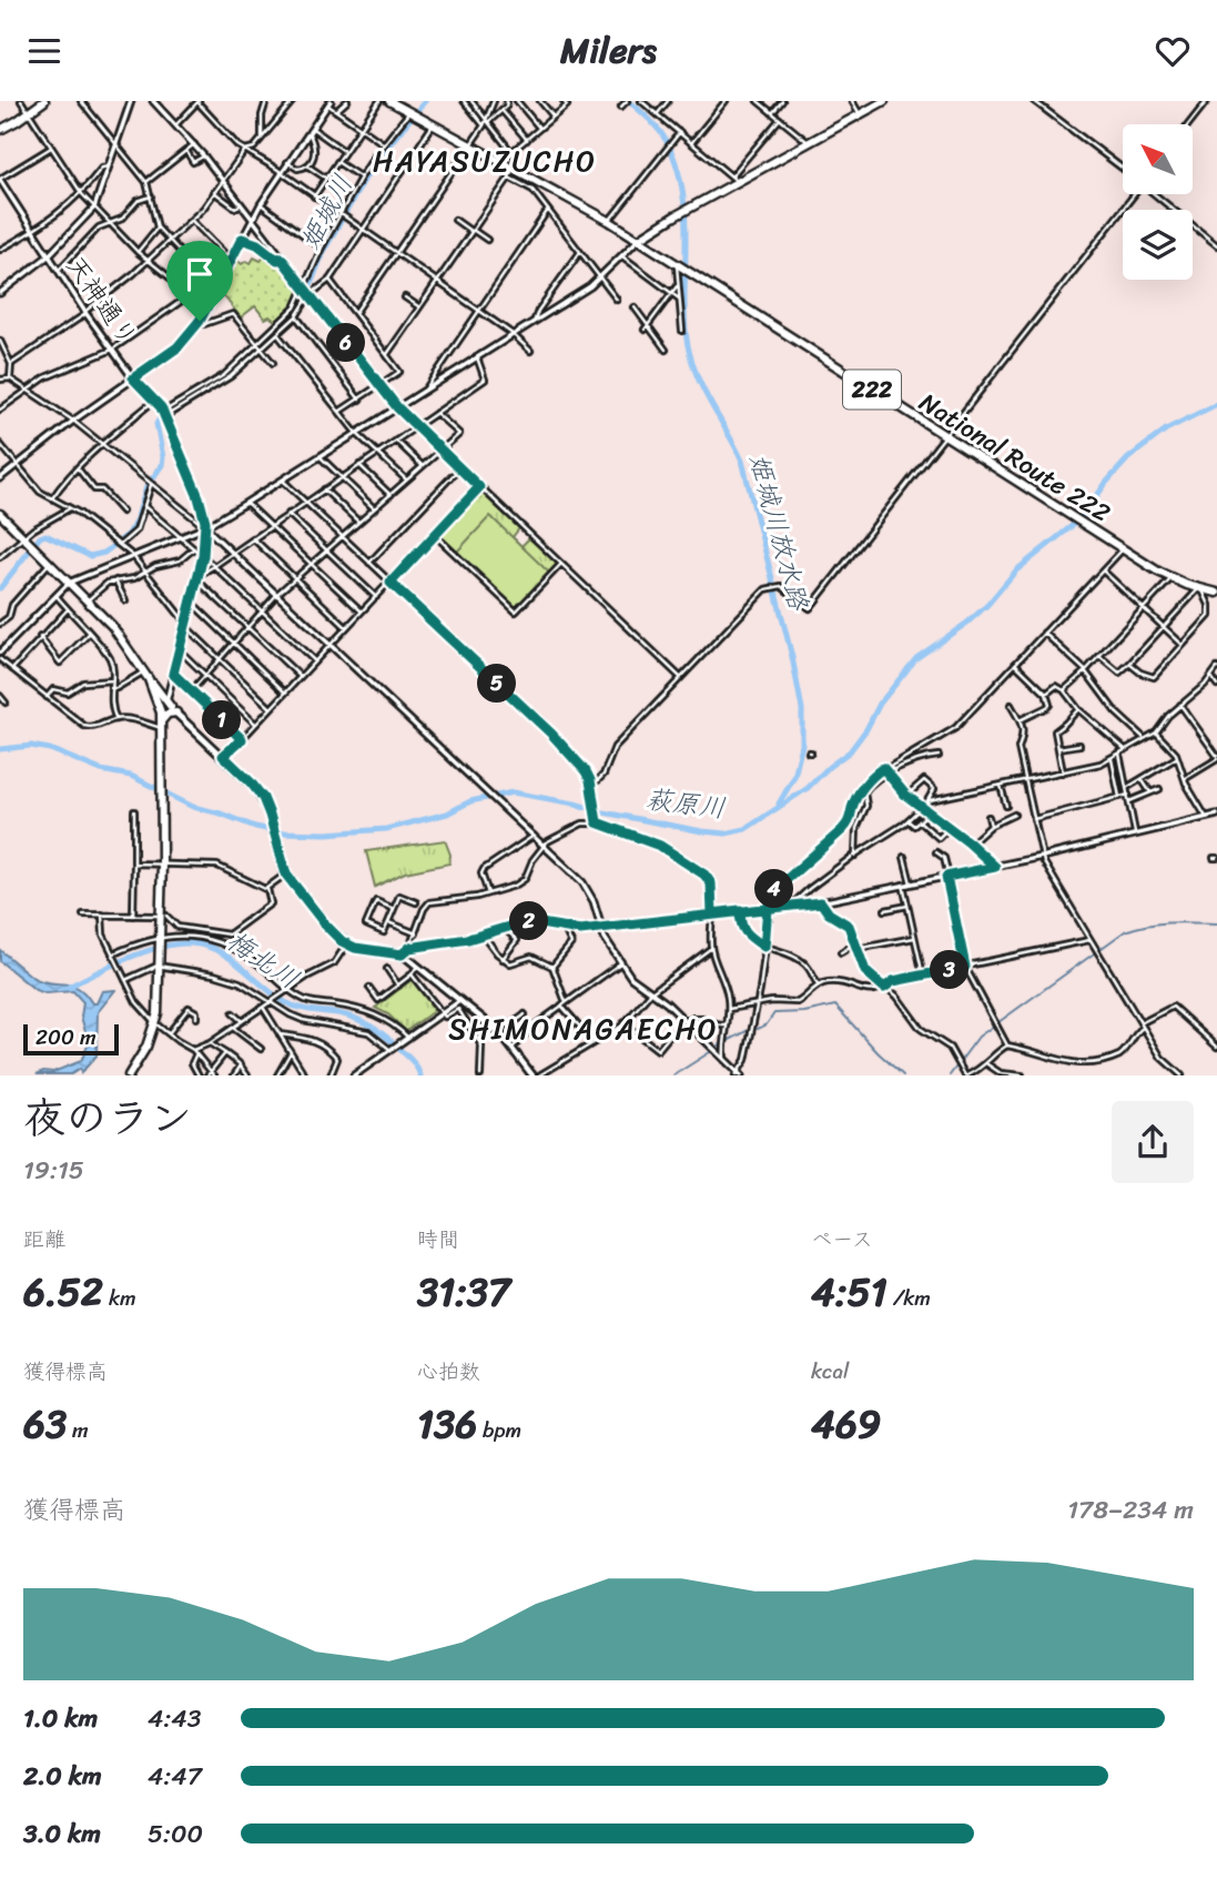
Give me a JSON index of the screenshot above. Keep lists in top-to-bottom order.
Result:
{
  "streets": {
    "highway": ["222", "National Route 222"],
    "street": ["天神通り"]
  },
  "crossings": [
    ["222", "National Route 222"]
  ],
  "districts": ["HAYASUZUCHO", "SHIMONAGAECHO"],
  "water": [
    "姫城川",
    "姫城川放水路",
    "萩原川",
    "梅北川"
  ],
  "scale_bar": "200 m",
  "north": "top left",
  "page": {
    "header": "Milers",
    "pins": [
      "6",
      "5",
      "1",
      "4",
      "2",
      "3"
    ],
    "scale": "200 m",
    "heading": ["夜のラン", "19:15"],
    "stats": [
      ["距離", "6.52 km"],
      ["時間", "31:37"],
      ["ペース", "4:51 /km"],
      ["獲得標高", "63 m"],
      ["心拍数", "136 bpm"],
      ["kcal", "469"]
    ],
    "chart": ["獲得標高", "178–234 m"],
    "list": [
      {
        "name": "1.0 km",
        "note": "4:43"
      },
      {
        "name": "2.0 km",
        "note": "4:47"
      },
      {
        "name": "3.0 km",
        "note": "5:00"
      }
    ]
  }
}
